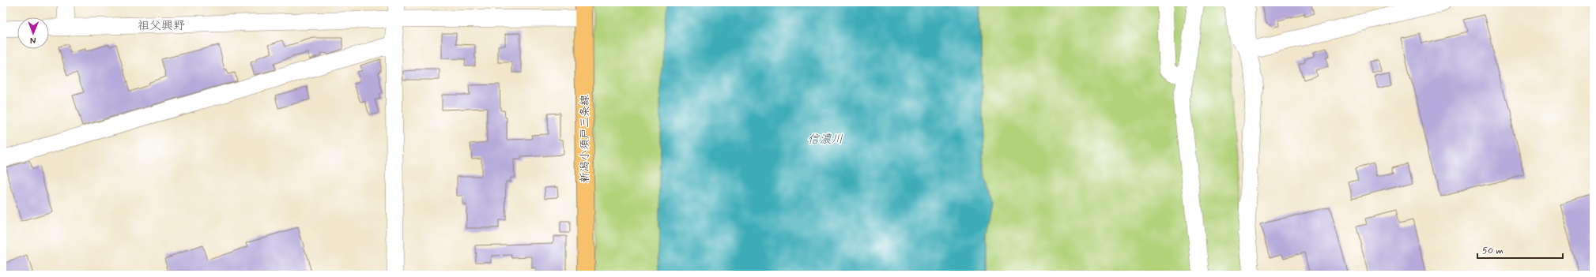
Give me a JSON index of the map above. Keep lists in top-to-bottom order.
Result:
{
  "streets": {
    "main road": ["新潟小須戸三条線"]
  },
  "districts": ["祖父興野"],
  "water": ["信濃川"],
  "scale_bar": "50 m",
  "north": "bottom"
}
